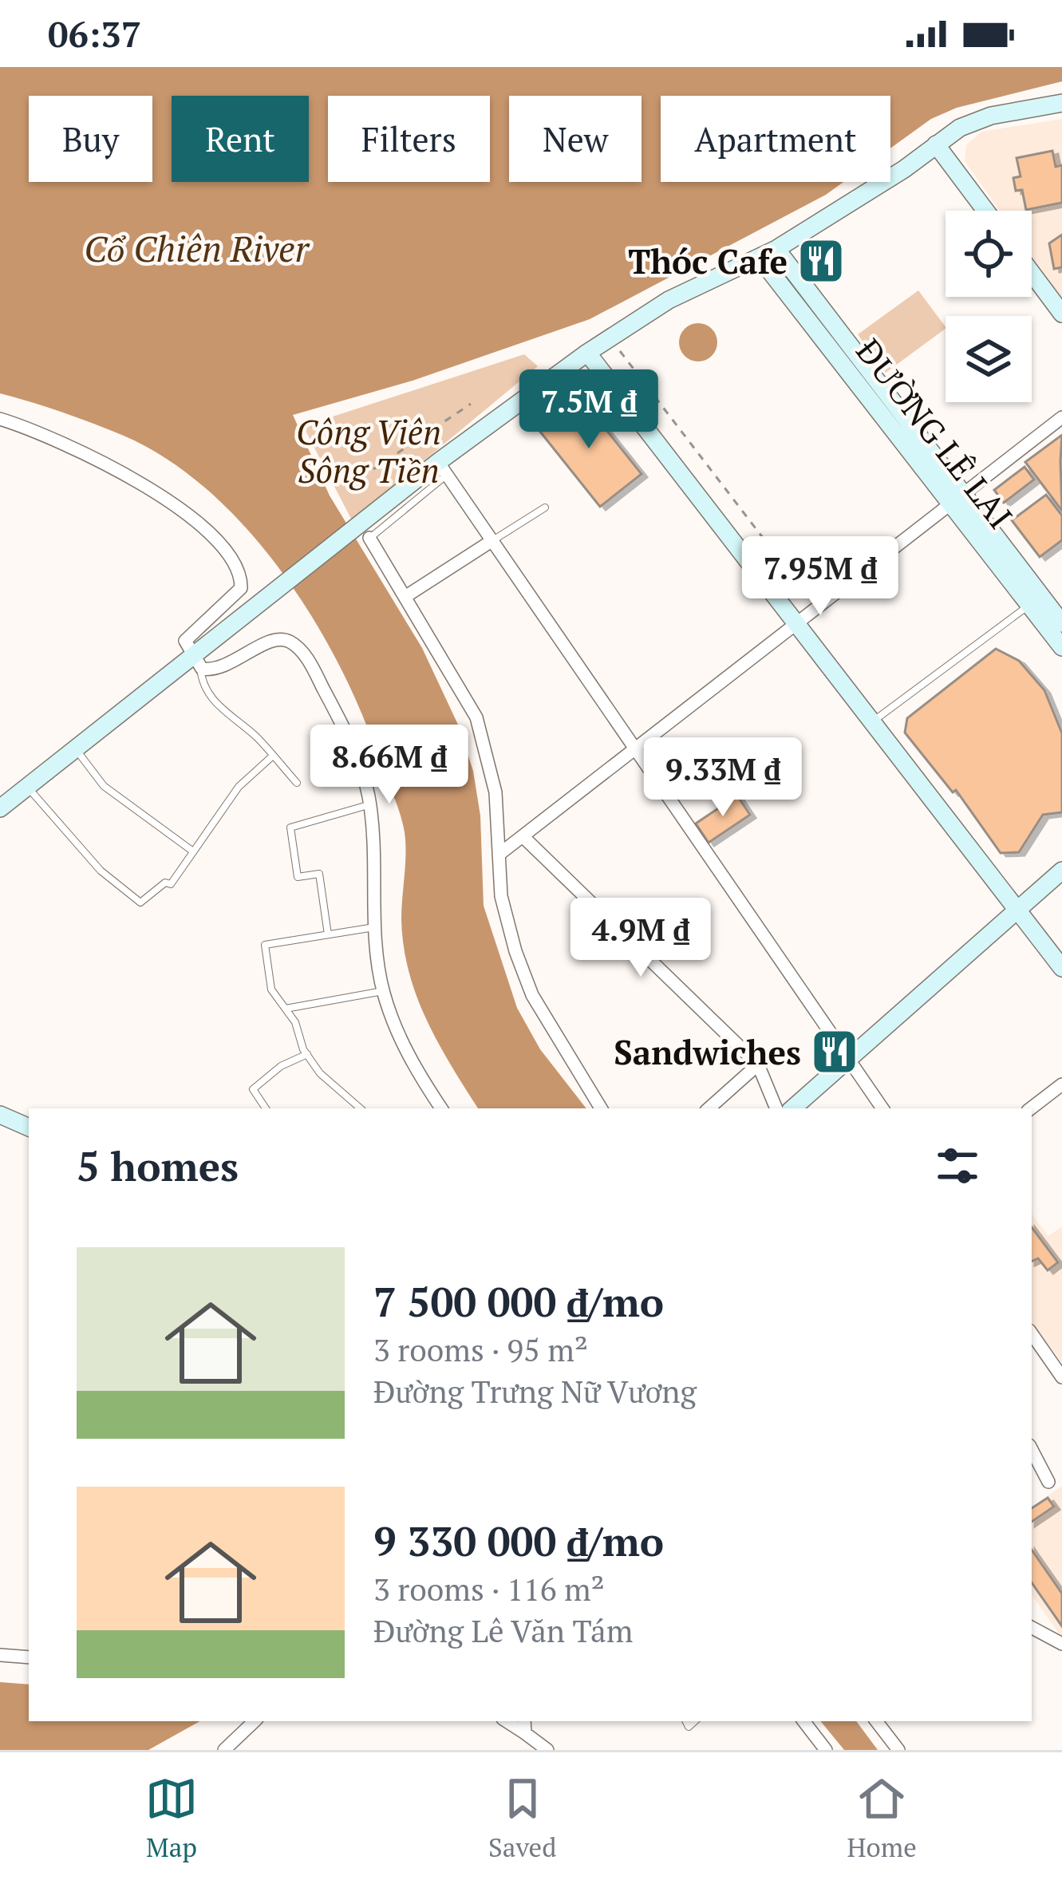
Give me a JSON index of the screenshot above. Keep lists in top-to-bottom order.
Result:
{
  "streets": {
    "main road": ["ĐƯỜNG LÊ LAI"]
  },
  "water": ["Cổ Chiên River"],
  "parks": ["Công Viên Sông Tiền"],
  "places": {
    "restaurant": ["Thóc Cafe", "Sandwiches"]
  },
  "page": {
    "status": "06:37",
    "chip": [
      "Buy",
      "Rent",
      "Filters",
      "New",
      "Apartment"
    ],
    "price": [
      "7.5M ₫",
      "7.95M ₫",
      "8.66M ₫",
      "9.33M ₫",
      "4.9M ₫"
    ],
    "heading": "5 homes",
    "list": [
      {
        "name": "7 500 000 ₫/mo",
        "note": "3 rooms · 95 m² · Đường Trưng Nữ Vương"
      },
      {
        "name": "9 330 000 ₫/mo",
        "note": "3 rooms · 116 m² · Đường Lê Văn Tám"
      }
    ],
    "tabs": ["Map", "Saved", "Home"]
  }
}
